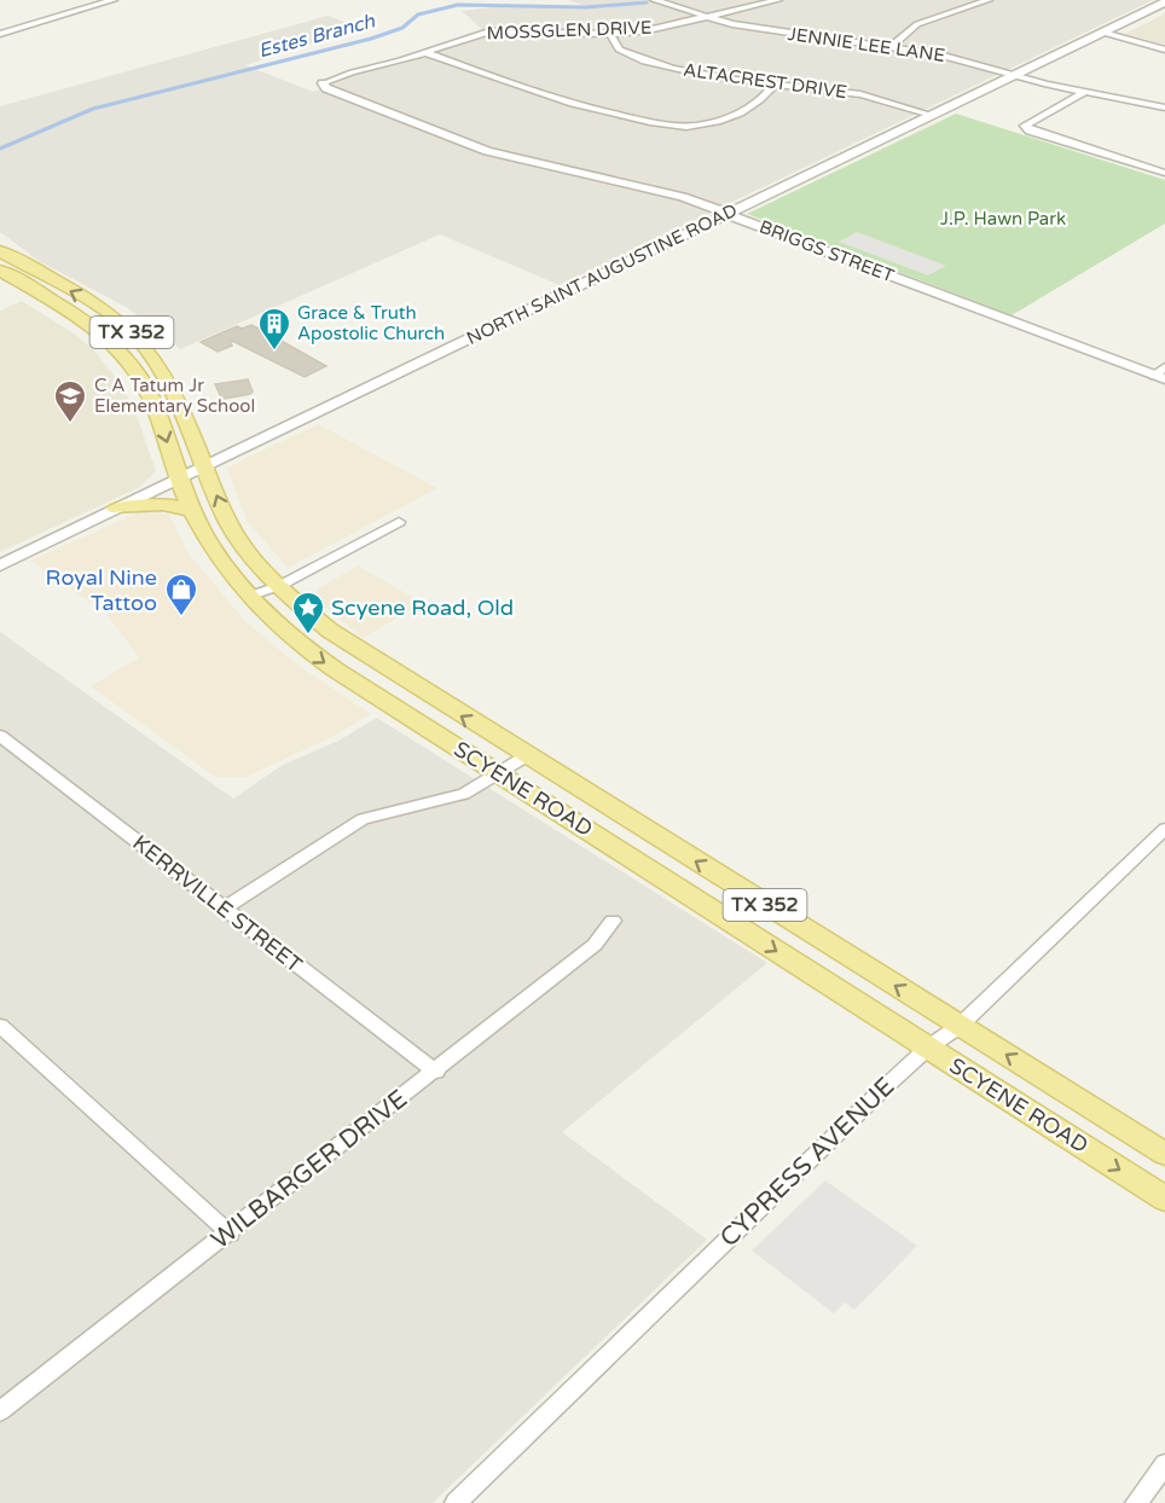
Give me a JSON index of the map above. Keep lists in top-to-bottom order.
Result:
{
  "streets": {
    "main road": ["TX 352", "SCYENE ROAD"],
    "street": [
      "MOSSGLEN DRIVE",
      "JENNIE LEE LANE",
      "ALTACREST DRIVE",
      "BRIGGS STREET",
      "NORTH SAINT AUGUSTINE ROAD",
      "KERRVILLE STREET",
      "CYPRESS AVENUE",
      "WILBARGER DRIVE"
    ]
  },
  "crossings": [
    ["MOSSGLEN DRIVE", "JENNIE LEE LANE"],
    ["MOSSGLEN DRIVE", "ALTACREST DRIVE"],
    ["MOSSGLEN DRIVE", "BRIGGS STREET"],
    ["JENNIE LEE LANE", "NORTH SAINT AUGUSTINE ROAD"],
    ["ALTACREST DRIVE", "NORTH SAINT AUGUSTINE ROAD"],
    ["BRIGGS STREET", "NORTH SAINT AUGUSTINE ROAD"],
    ["NORTH SAINT AUGUSTINE ROAD", "SCYENE ROAD"],
    ["SCYENE ROAD", "CYPRESS AVENUE"],
    ["KERRVILLE STREET", "WILBARGER DRIVE"]
  ],
  "water": ["Estes Branch"],
  "parks": ["J.P. Hawn Park"],
  "places": {
    "building": ["Grace & Truth Apostolic Church"],
    "school or university": ["C A Tatum Jr Elementary School"],
    "shop": ["Royal Nine Tattoo"],
    "place": ["Scyene Road, Old"]
  }
}
